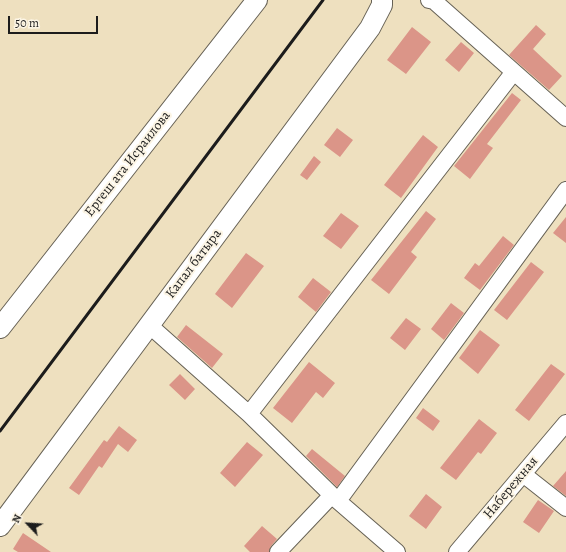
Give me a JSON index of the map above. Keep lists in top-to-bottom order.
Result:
{
  "streets": {
    "main road": ["Ергеш ата Исраилова", "Капал батыра"],
    "street": ["Набережная"]
  },
  "scale_bar": "50 m",
  "north": "top left"
}
